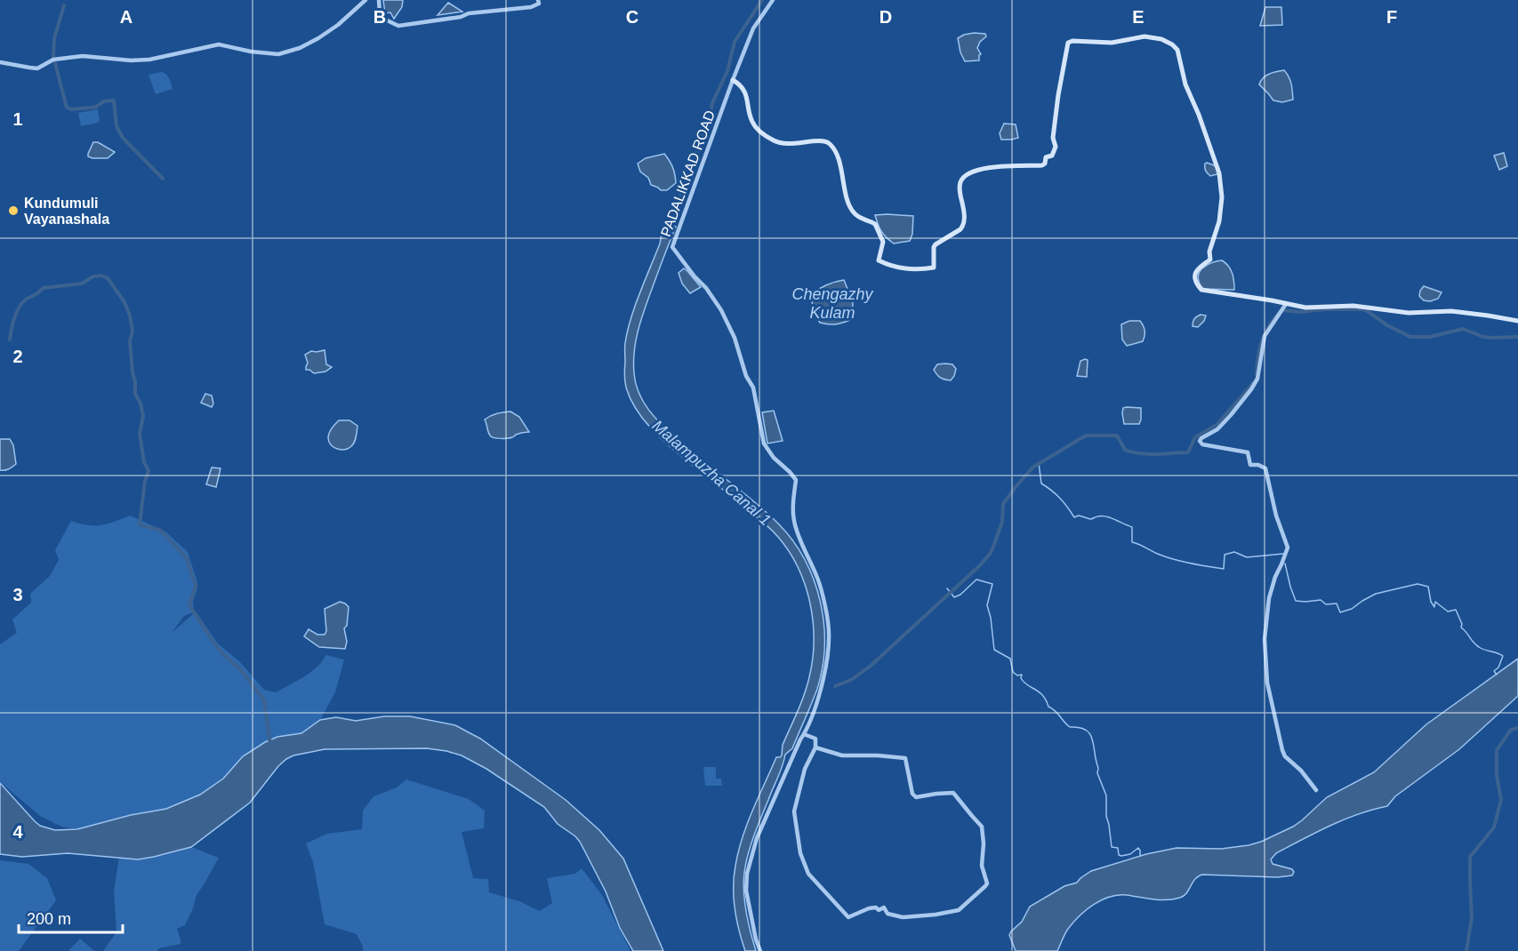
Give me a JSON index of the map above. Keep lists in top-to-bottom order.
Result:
{
  "streets": {
    "street": ["PADALIKKAD ROAD"]
  },
  "water": ["Chengazhy Kulam", "Malampuzha Canal 1"],
  "places": ["Kundumuli Vayanashala"],
  "scale_bar": "200 m",
  "grid": {
    "columns": [
      "A",
      "B",
      "C",
      "D",
      "E",
      "F"
    ],
    "rows": [
      "1",
      "2",
      "3",
      "4"
    ]
  }
}
